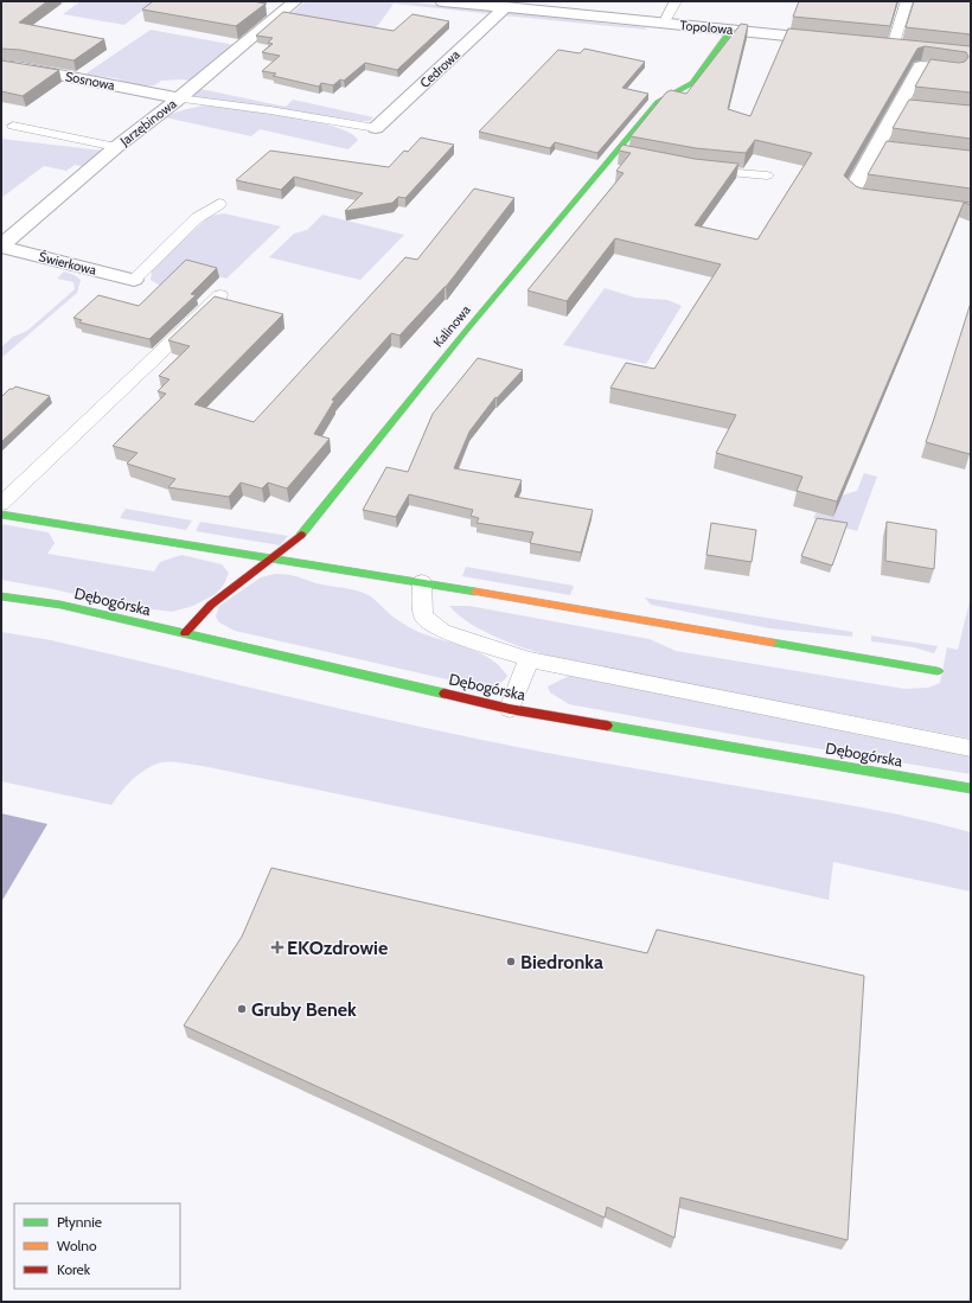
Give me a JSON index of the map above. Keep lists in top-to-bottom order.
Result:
{
  "streets": {
    "street": [
      "Topolowa",
      "Cedrowa",
      "Sosnowa",
      "Jarzębinowa",
      "Świerkowa",
      "Kalinowa",
      "Dębogórska"
    ]
  },
  "crossings": [
    ["Topolowa", "Cedrowa"],
    ["Topolowa", "Kalinowa"],
    ["Sosnowa", "Jarzębinowa"],
    ["Jarzębinowa", "Świerkowa"],
    ["Kalinowa", "Dębogórska"]
  ],
  "places": {
    "health": ["EKOzdrowie"],
    "other": ["Biedronka", "Gruby Benek"]
  },
  "legend": ["Płynnie", "Wolno", "Korek"]
}
